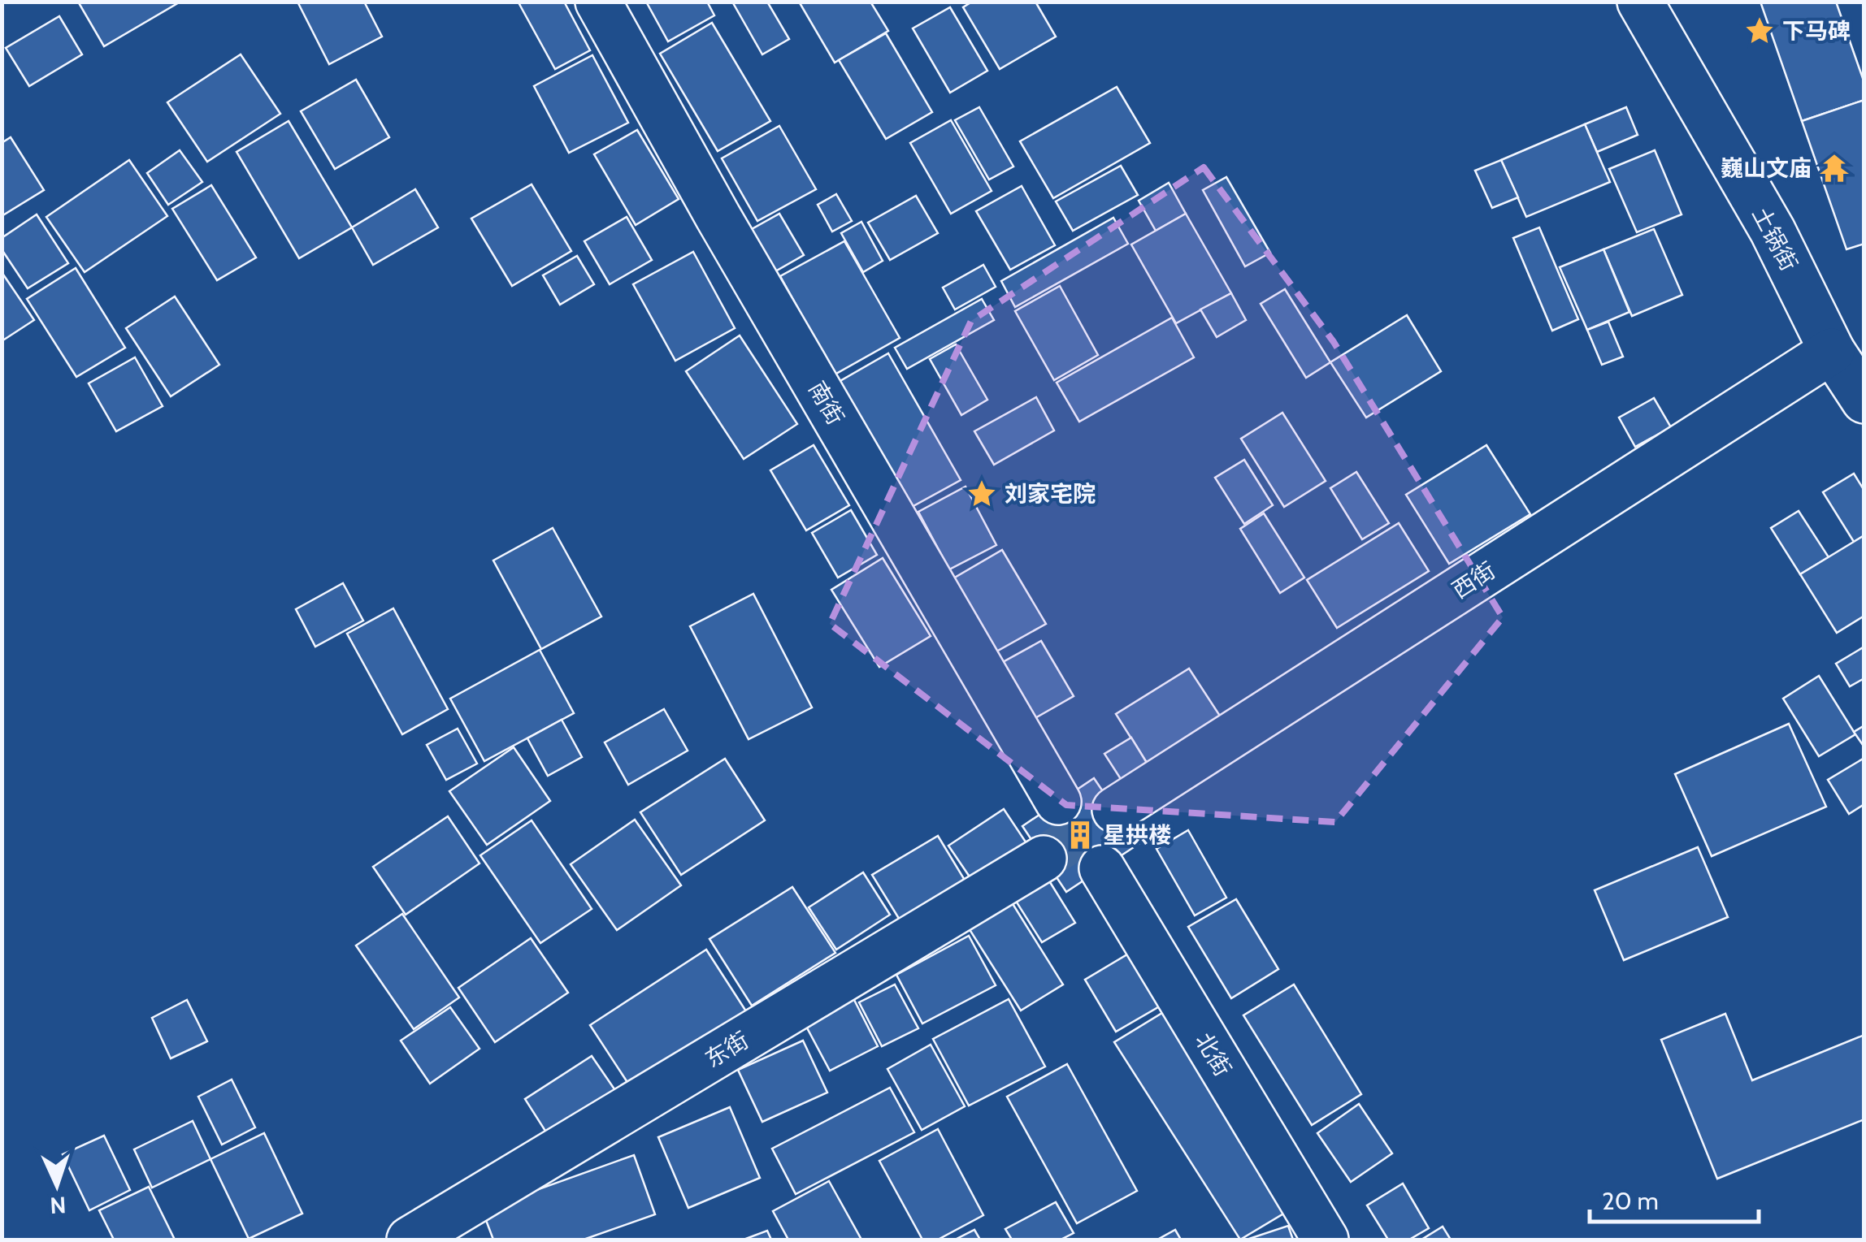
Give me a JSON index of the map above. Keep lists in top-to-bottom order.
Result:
{
  "streets": {
    "street": [
      "土锅街",
      "南街",
      "西街",
      "东街",
      "北街"
    ]
  },
  "crossings": [
    ["土锅街", "西街"]
  ],
  "places": {
    "place": ["下马碑", "刘家宅院"],
    "temple": ["巍山文庙"],
    "building": ["星拱楼"]
  },
  "scale_bar": "20 m",
  "north": "bottom"
}
